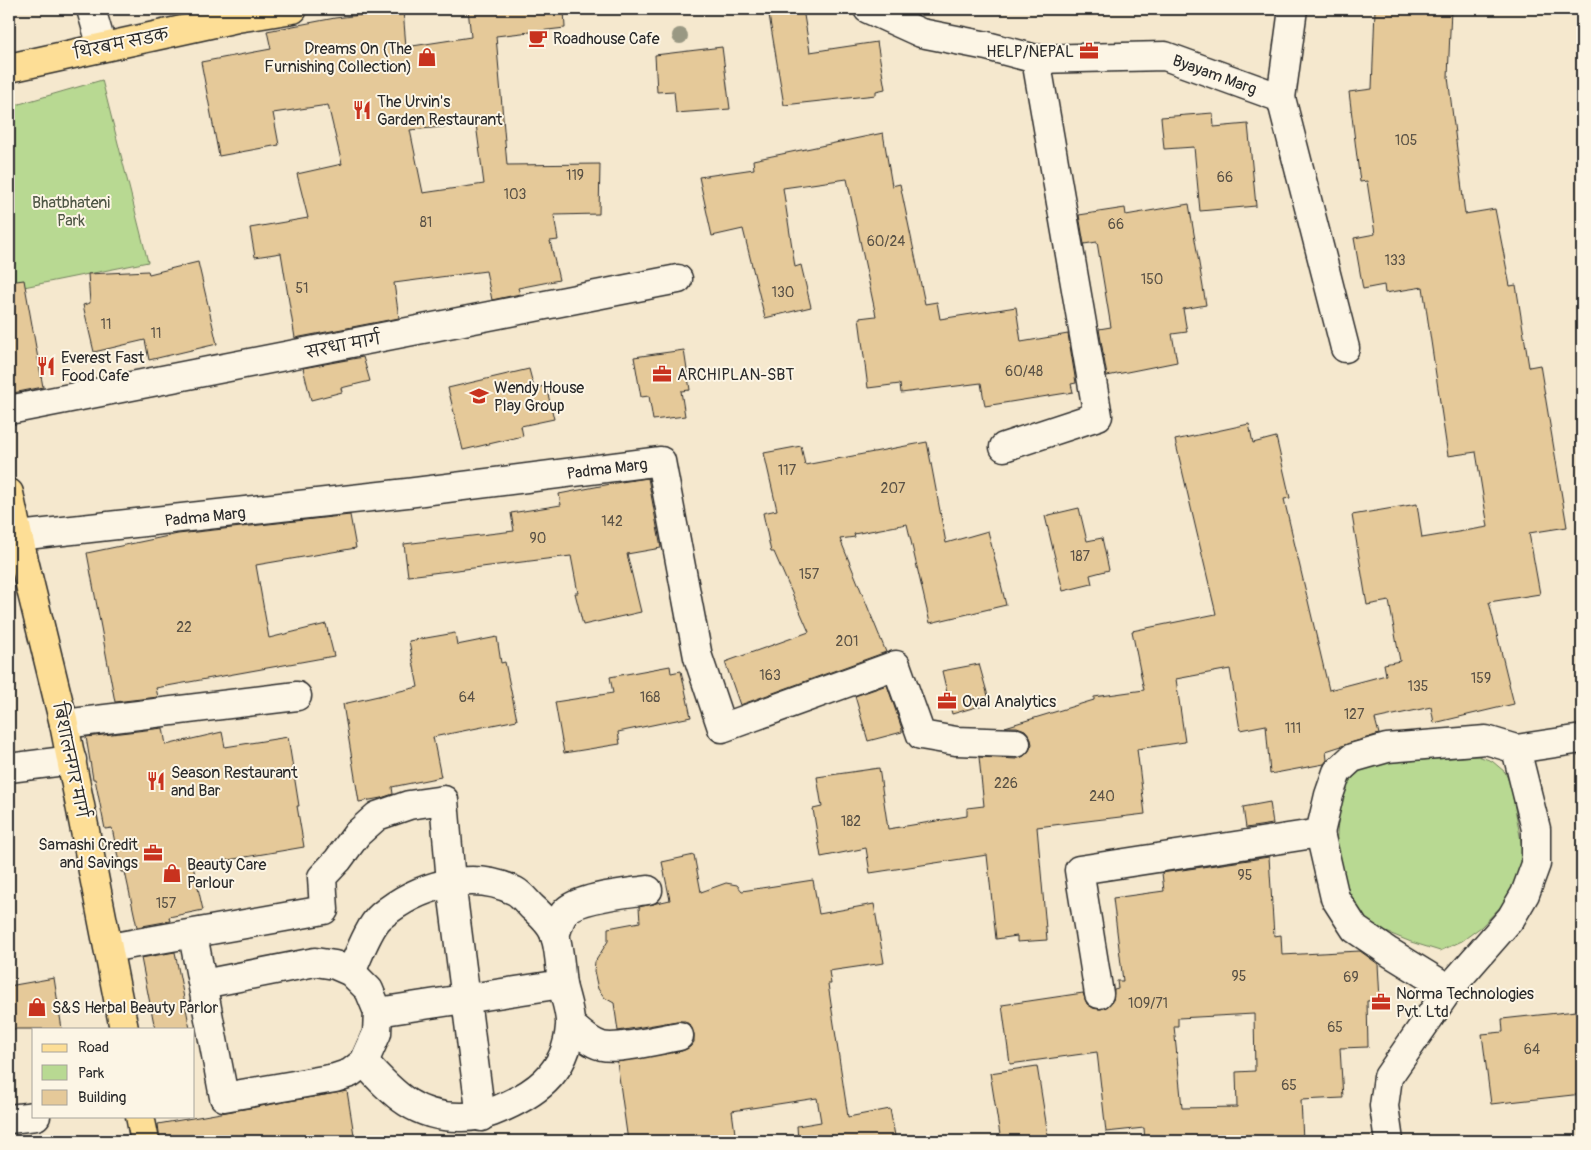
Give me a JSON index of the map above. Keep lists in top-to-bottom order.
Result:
{
  "streets": {
    "main road": ["थिरबम सडक", "बिशालनगर मार्ग"],
    "street": ["Byayam Marg", "सरधा मार्ग", "Padma Marg"]
  },
  "crossings": [
    ["Padma Marg", "बिशालनगर मार्ग"]
  ],
  "parks": ["Bhatbhateni Park"],
  "places": {
    "cafe": ["Roadhouse Cafe"],
    "office": [
      "HELP/NEPAL",
      "ARCHIPLAN-SBT",
      "Oval Analytics",
      "Samashi Credit and Savings",
      "Norma Technologies Pvt. Ltd"
    ],
    "shop": ["Dreams On (The Furnishing Collection)", "Beauty Care Parlour", "S&S Herbal Beauty Parlor"],
    "restaurant": ["The Urvin's Garden Restaurant", "Everest Fast Food Cafe", "Season Restaurant and Bar"],
    "school or university": ["Wendy House Play Group"]
  },
  "house_numbers": [
    "105",
    "119",
    "66",
    "103",
    "81",
    "66",
    "60/24",
    "133",
    "150",
    "51",
    "130",
    "11",
    "11",
    "60/48",
    "117",
    "207",
    "142",
    "90",
    "187",
    "157",
    "22",
    "201",
    "163",
    "159",
    "135",
    "64",
    "168",
    "127",
    "111",
    "226",
    "240",
    "182",
    "95",
    "157",
    "95",
    "69",
    "109/71",
    "65",
    "64",
    "65"
  ],
  "legend": ["Road", "Park", "Building"]
}
